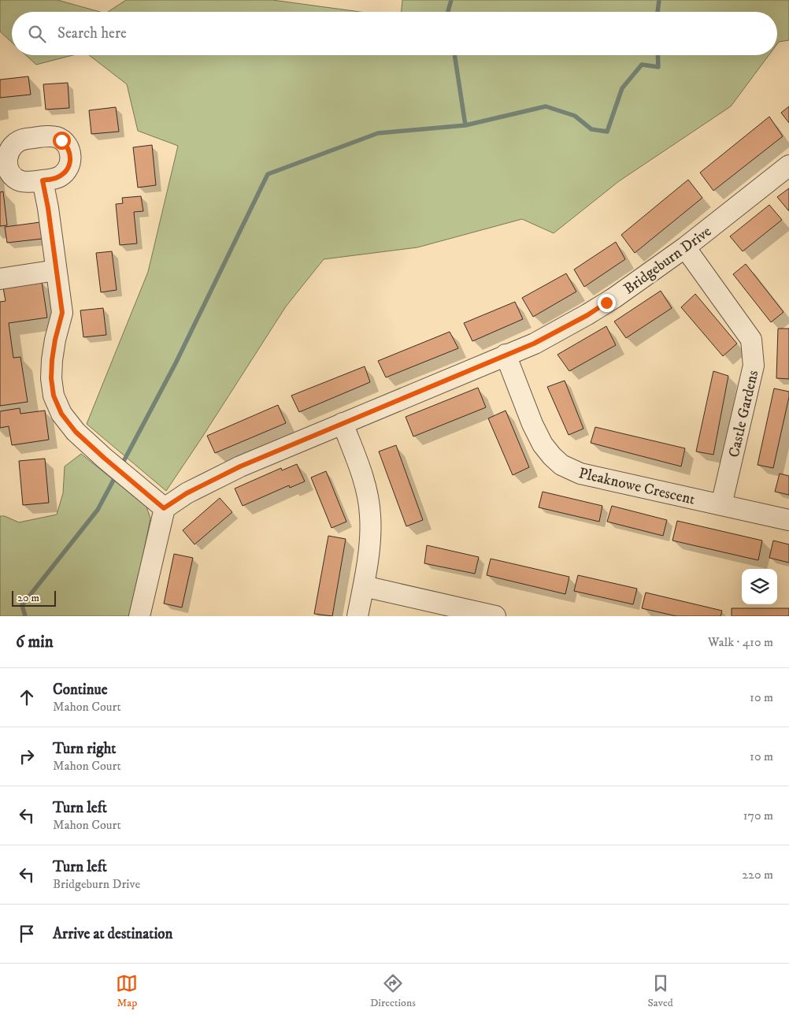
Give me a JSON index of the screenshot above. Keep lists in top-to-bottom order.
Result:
{
  "streets": {
    "street": ["Bridgeburn Drive", "Castle Gardens", "Pleaknowe Crescent"]
  },
  "crossings": [
    ["Bridgeburn Drive", "Castle Gardens"],
    ["Bridgeburn Drive", "Pleaknowe Crescent"],
    ["Castle Gardens", "Pleaknowe Crescent"]
  ],
  "scale_bar": "20 m",
  "page": {
    "search": "Search here",
    "scale": "20 m",
    "heading": ["6 min", "Walk · 410 m"],
    "list": [
      ["Continue", "Mahon Court", "10 m"],
      ["Turn right", "Mahon Court", "10 m"],
      ["Turn left", "Mahon Court", "170 m"],
      ["Turn left", "Bridgeburn Drive", "220 m"],
      "Arrive at destination"
    ],
    "nav": ["Map", "Directions", "Saved"]
  }
}
